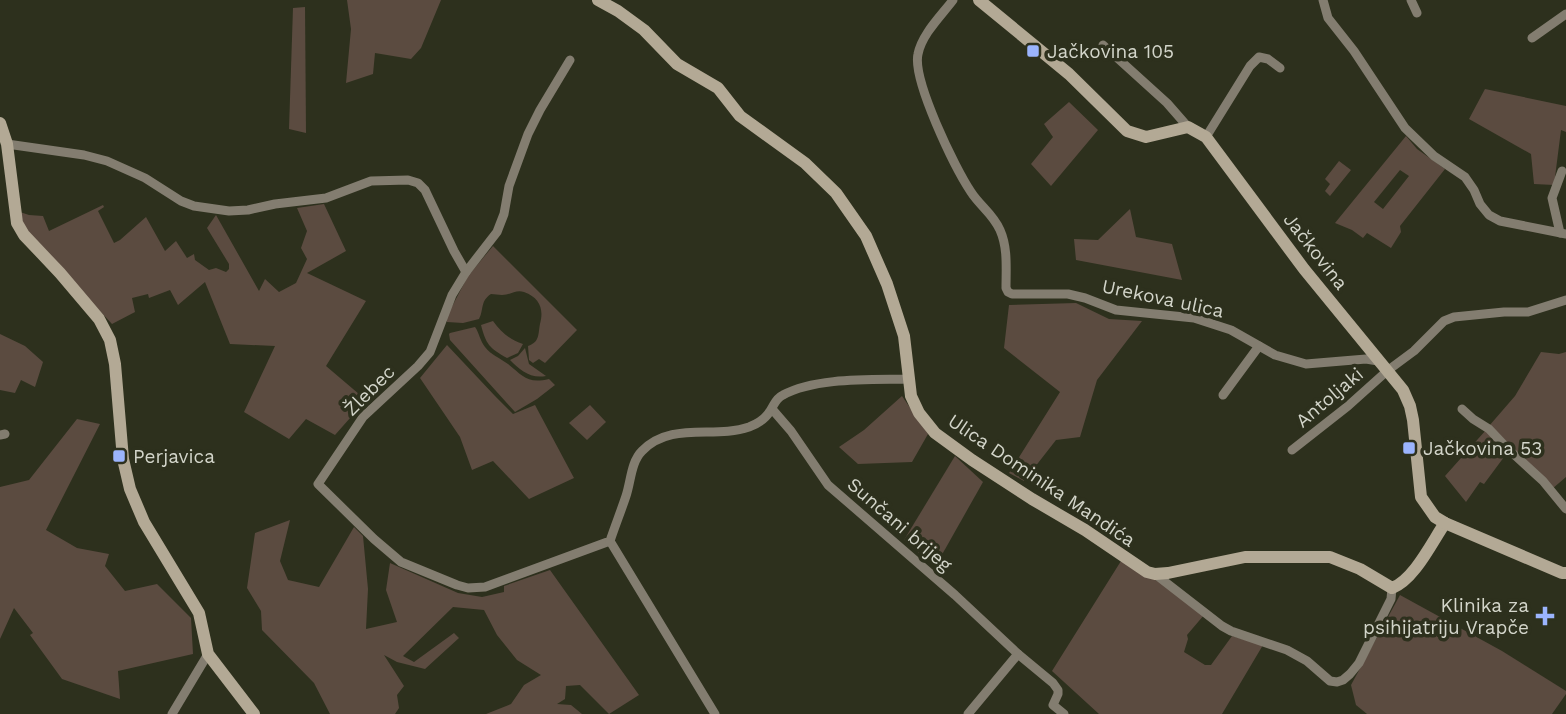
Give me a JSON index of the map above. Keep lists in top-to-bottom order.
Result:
{
  "streets": {
    "street": [
      "Jačkovina",
      "Urekova ulica",
      "Žlebec",
      "Antoljaki",
      "Ulica Dominika Mandića",
      "Sunčani brijeg"
    ]
  },
  "crossings": [
    ["Jačkovina", "Urekova ulica"],
    ["Jačkovina", "Antoljaki"],
    ["Urekova ulica", "Antoljaki"]
  ],
  "places": {
    "transit": ["Jačkovina 105", "Jačkovina 53", "Perjavica"],
    "health": ["Klinika za psihijatriju Vrapče"]
  }
}
